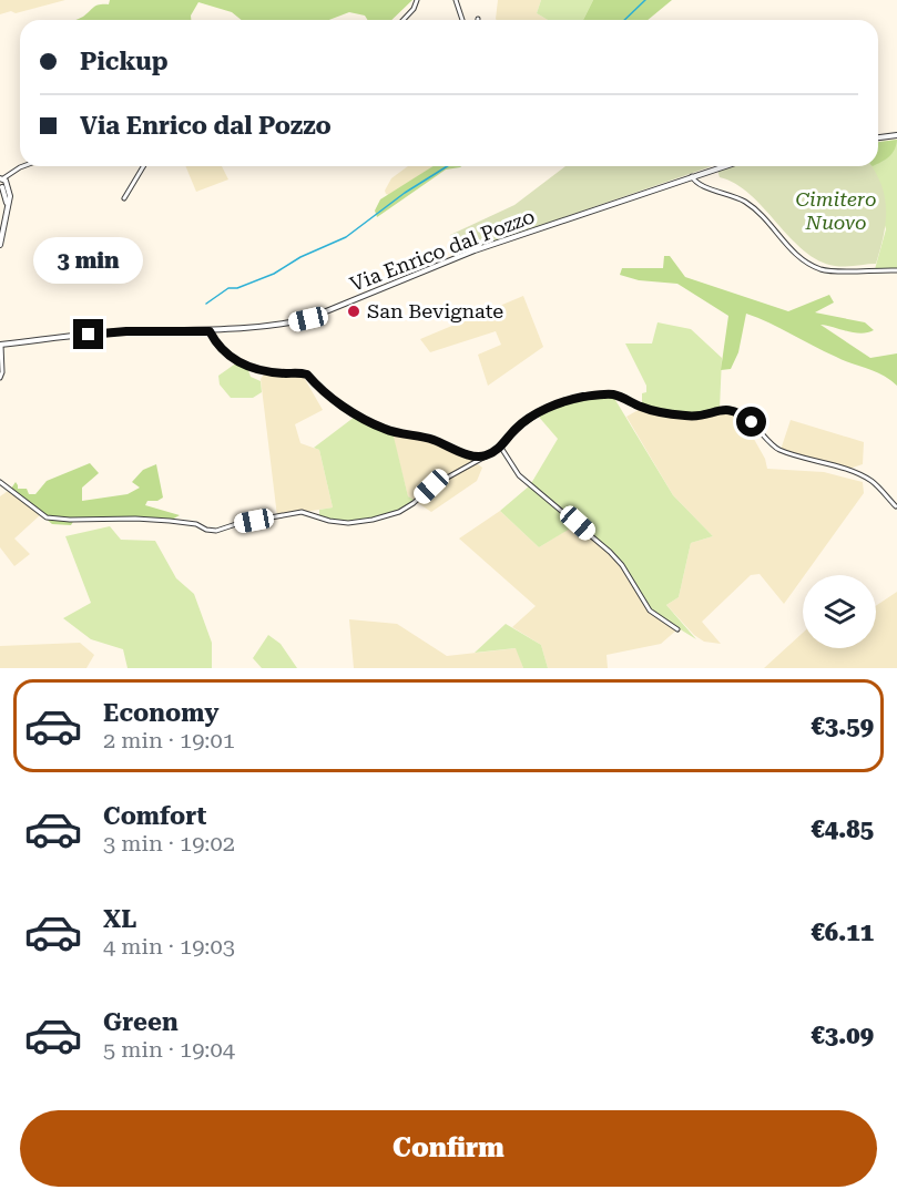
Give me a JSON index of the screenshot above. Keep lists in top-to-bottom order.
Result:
{
  "streets": {
    "street": ["Via Enrico dal Pozzo"]
  },
  "parks": ["Cimitero Nuovo"],
  "places": ["San Bevignate"],
  "page": {
    "banner": ["Pickup", "Via Enrico dal Pozzo"],
    "bubble": "3 min",
    "list": [
      {
        "name": "Economy",
        "note": "2 min · 19:01",
        "value": "€3.59"
      },
      {
        "name": "Comfort",
        "note": "3 min · 19:02",
        "value": "€4.85"
      },
      {
        "name": "XL",
        "note": "4 min · 19:03",
        "value": "€6.11"
      },
      {
        "name": "Green",
        "note": "5 min · 19:04",
        "value": "€3.09"
      }
    ],
    "buttons": "Confirm"
  }
}
